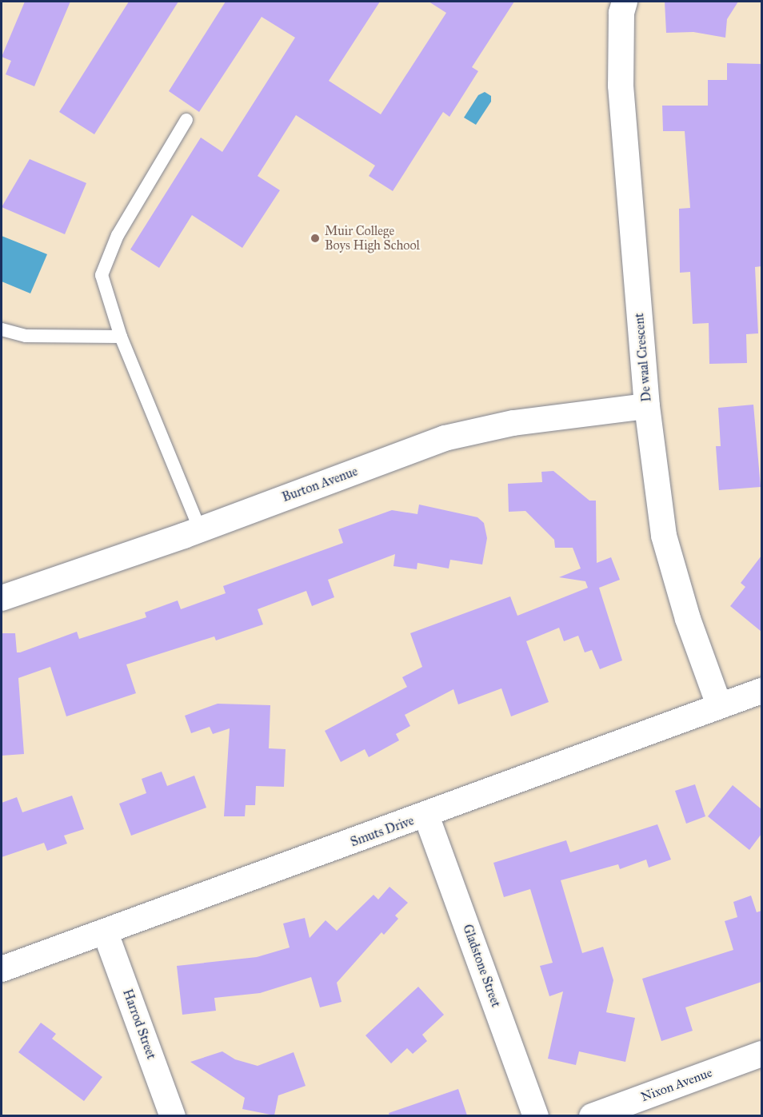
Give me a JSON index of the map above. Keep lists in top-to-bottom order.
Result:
{
  "streets": {
    "street": [
      "De waal Crescent",
      "Burton Avenue",
      "Smuts Drive",
      "Gladstone Street",
      "Harrod Street",
      "Nixon Avenue"
    ]
  },
  "crossings": [
    ["De waal Crescent", "Burton Avenue"],
    ["De waal Crescent", "Smuts Drive"],
    ["Smuts Drive", "Gladstone Street"],
    ["Smuts Drive", "Harrod Street"]
  ],
  "places": ["Muir College Boys High School"]
}
